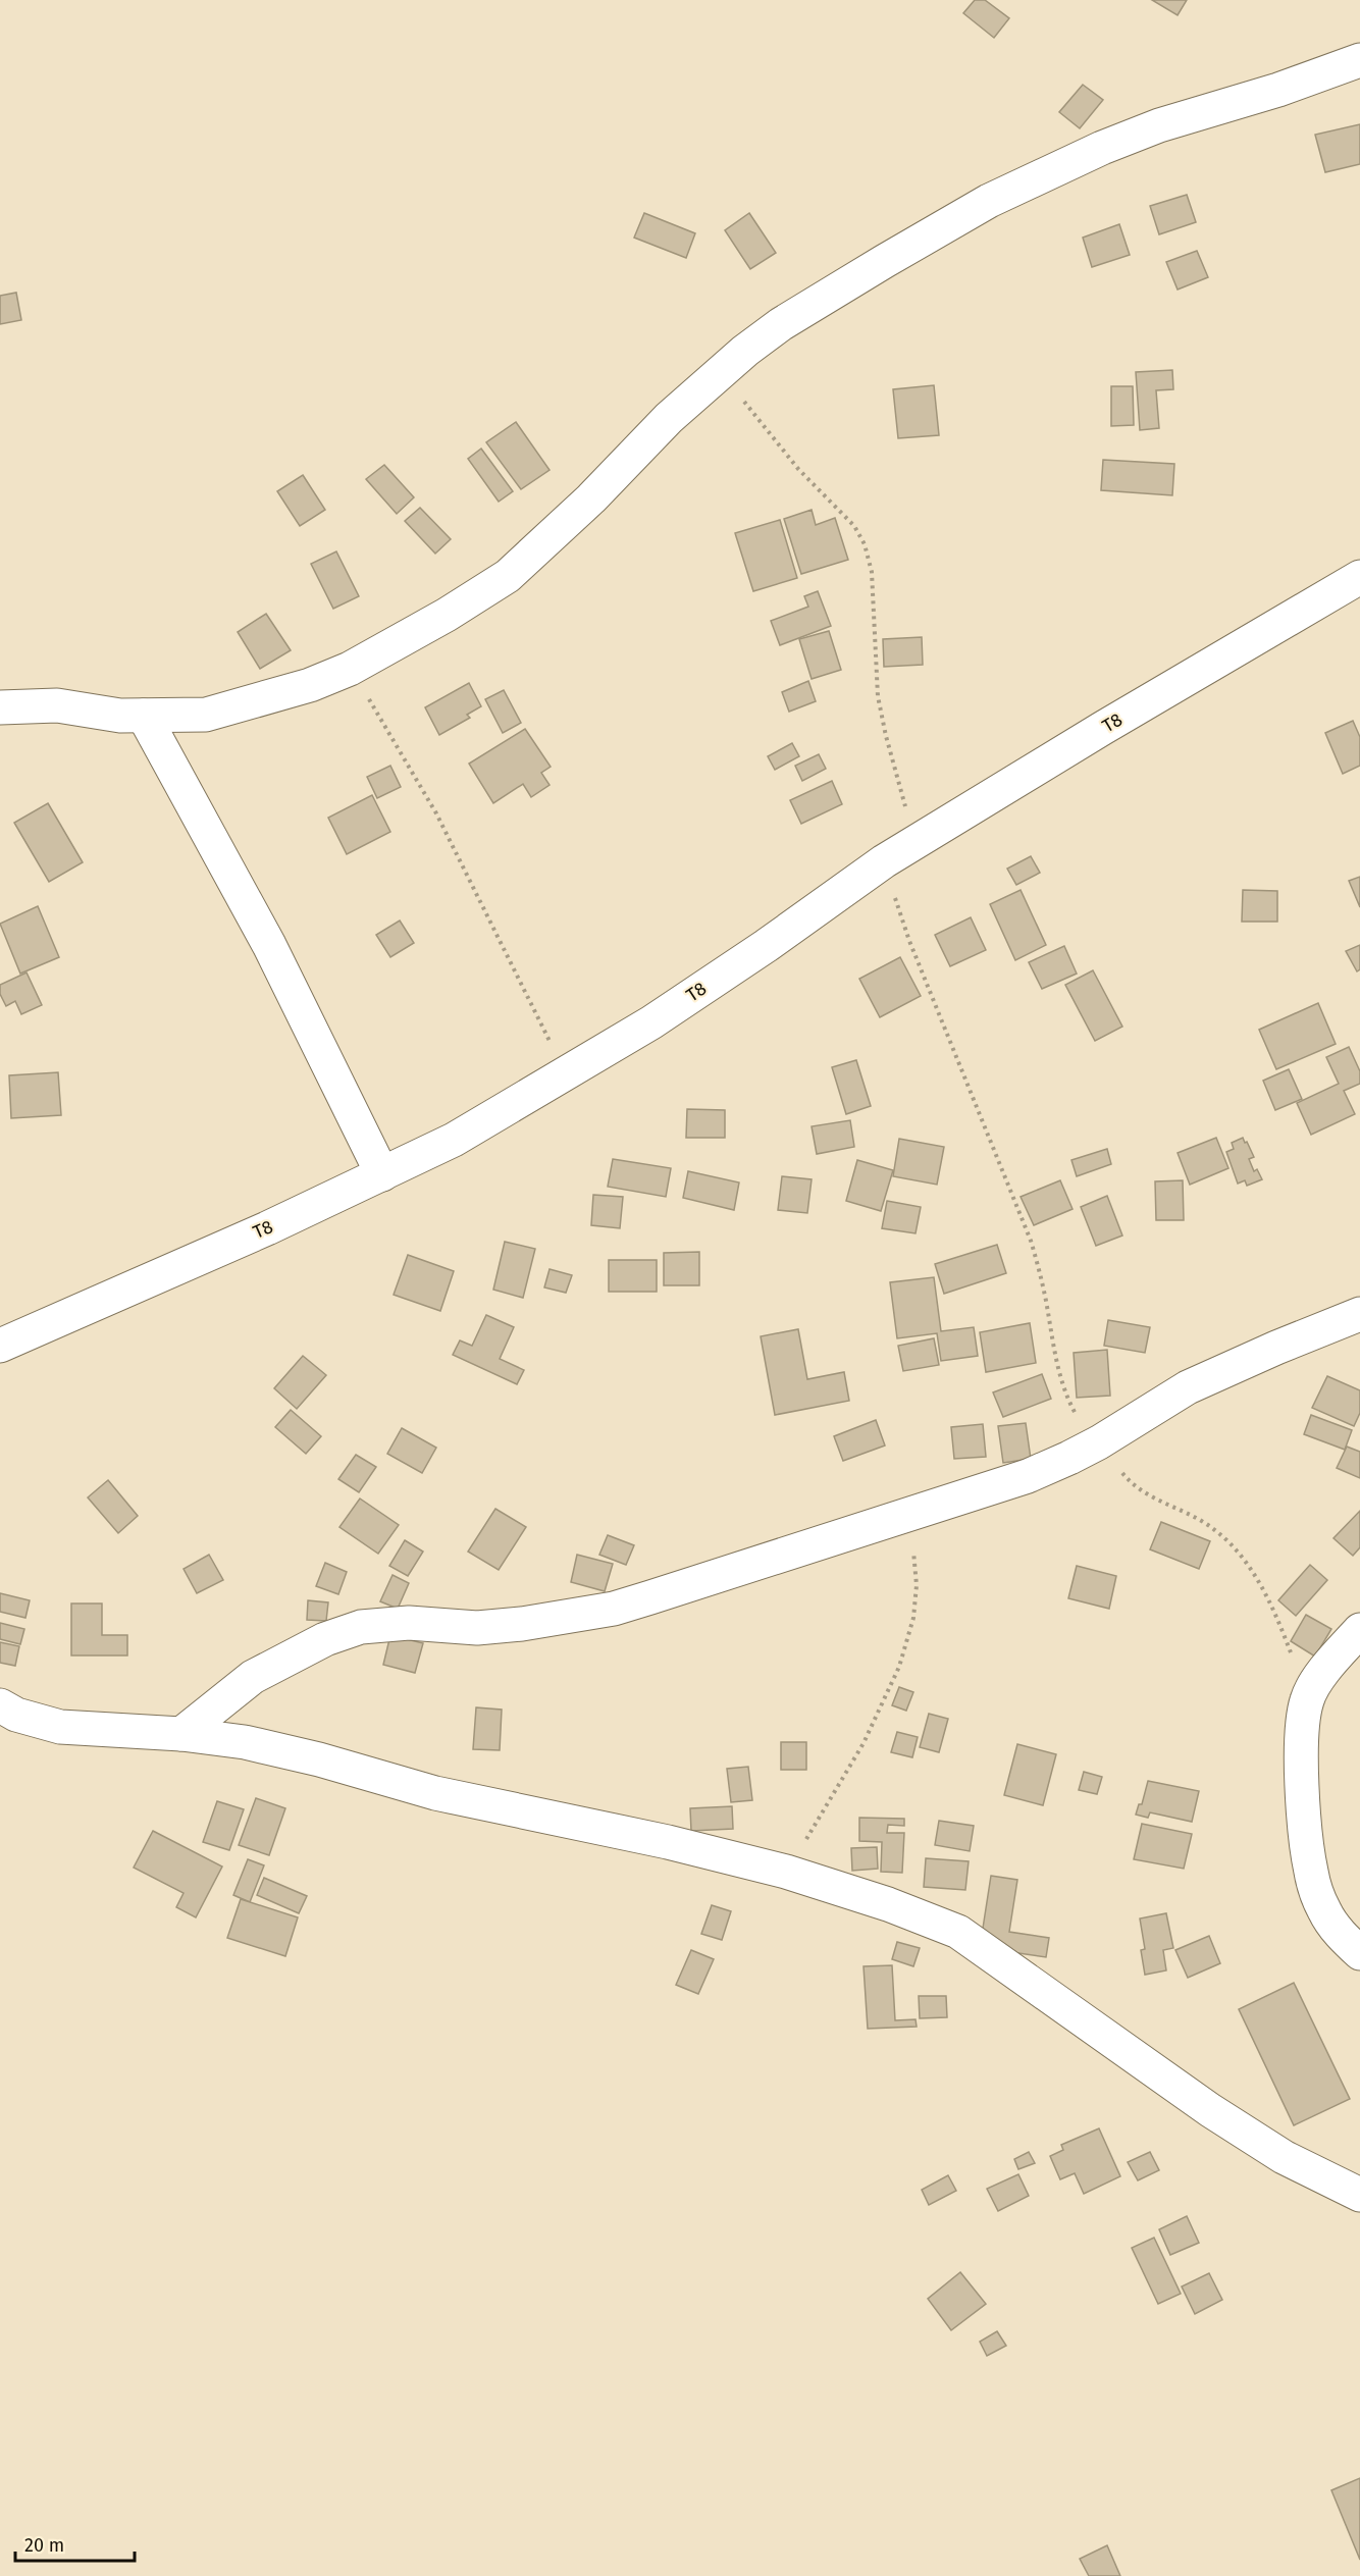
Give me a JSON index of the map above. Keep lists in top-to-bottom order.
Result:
{
  "streets": {
    "street": ["T8"]
  },
  "scale_bar": "20 m"
}
